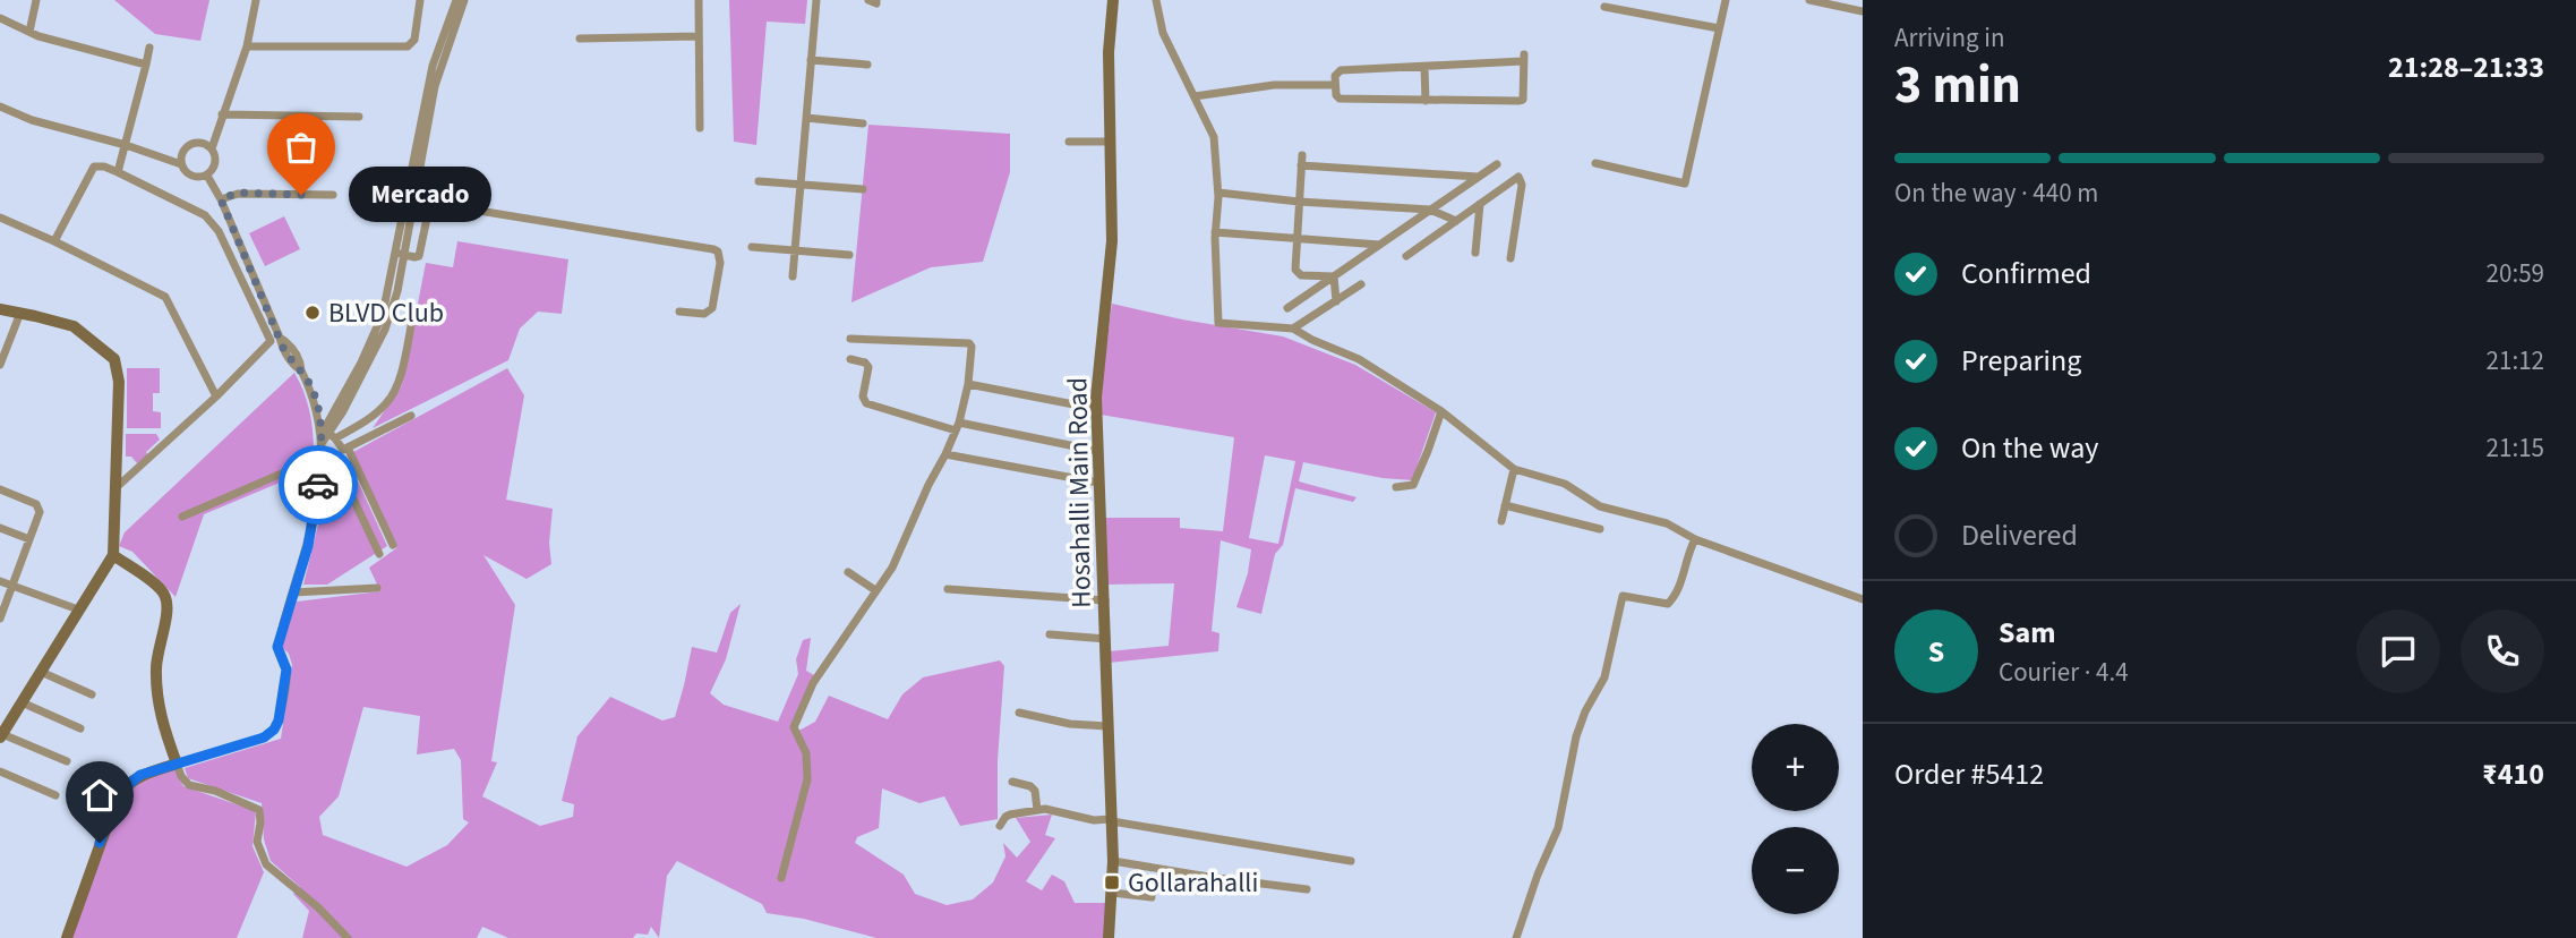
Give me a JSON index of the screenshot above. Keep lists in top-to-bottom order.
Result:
{
  "streets": {
    "street": ["Hosahalli Main Road"]
  },
  "places": {
    "other": ["Mercado", "BLVD Club"],
    "transit": ["Gollarahalli"]
  },
  "page": {
    "heading": ["3 min", "Arriving in", "21:28–21:33"],
    "panel": [
      "Sam",
      "Courier · 4.4",
      "Order #5412",
      "₹410"
    ],
    "bar": "On the way · 440 m",
    "bubble": "Mercado",
    "list": [
      ["Confirmed", "20:59"],
      ["Preparing", "21:12"],
      ["On the way", "21:15"],
      "Delivered"
    ],
    "round": "S",
    "map_buttons": ["+", "−"]
  }
}
